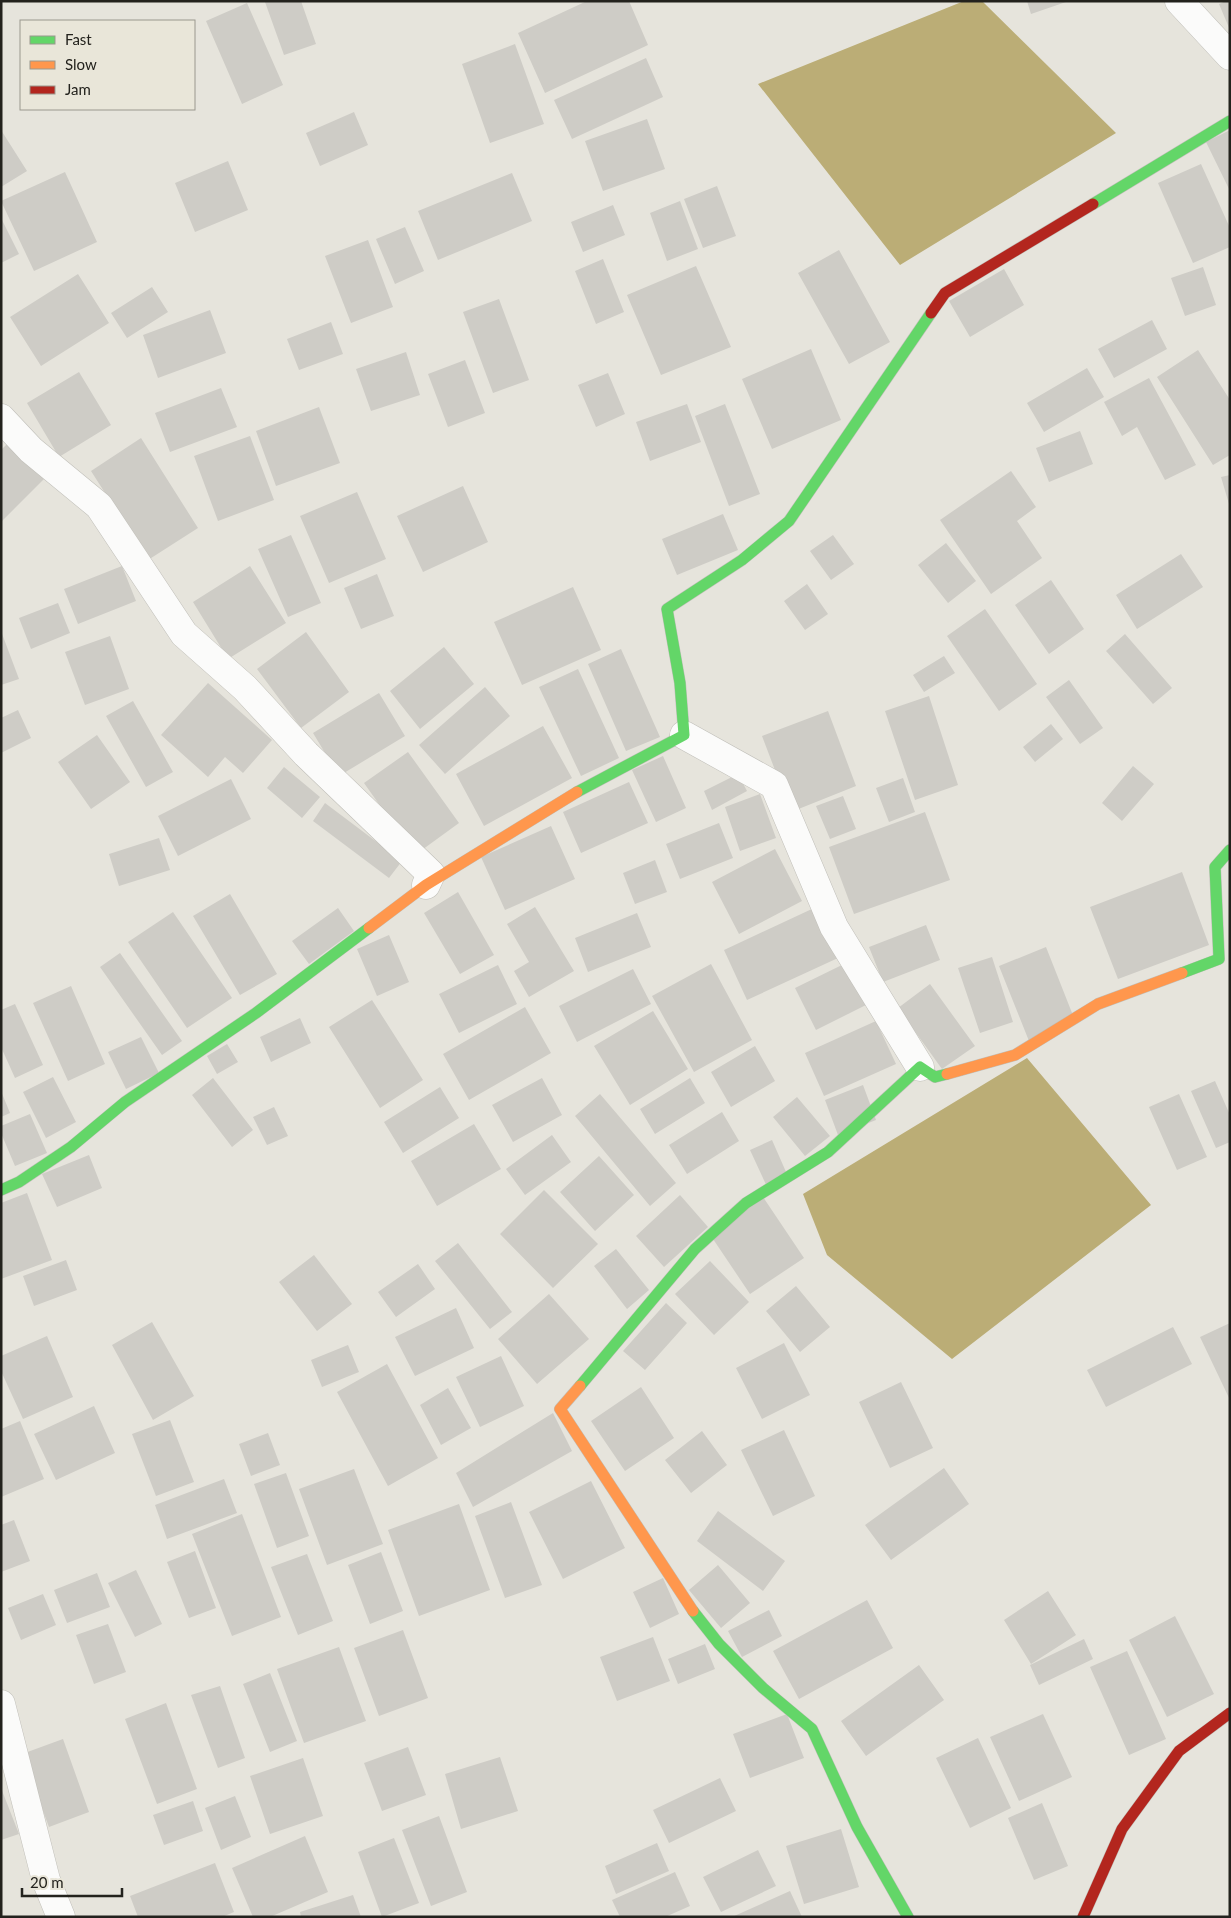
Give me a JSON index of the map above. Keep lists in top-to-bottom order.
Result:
{
  "legend": ["Fast", "Slow", "Jam"],
  "scale_bar": "20 m"
}
